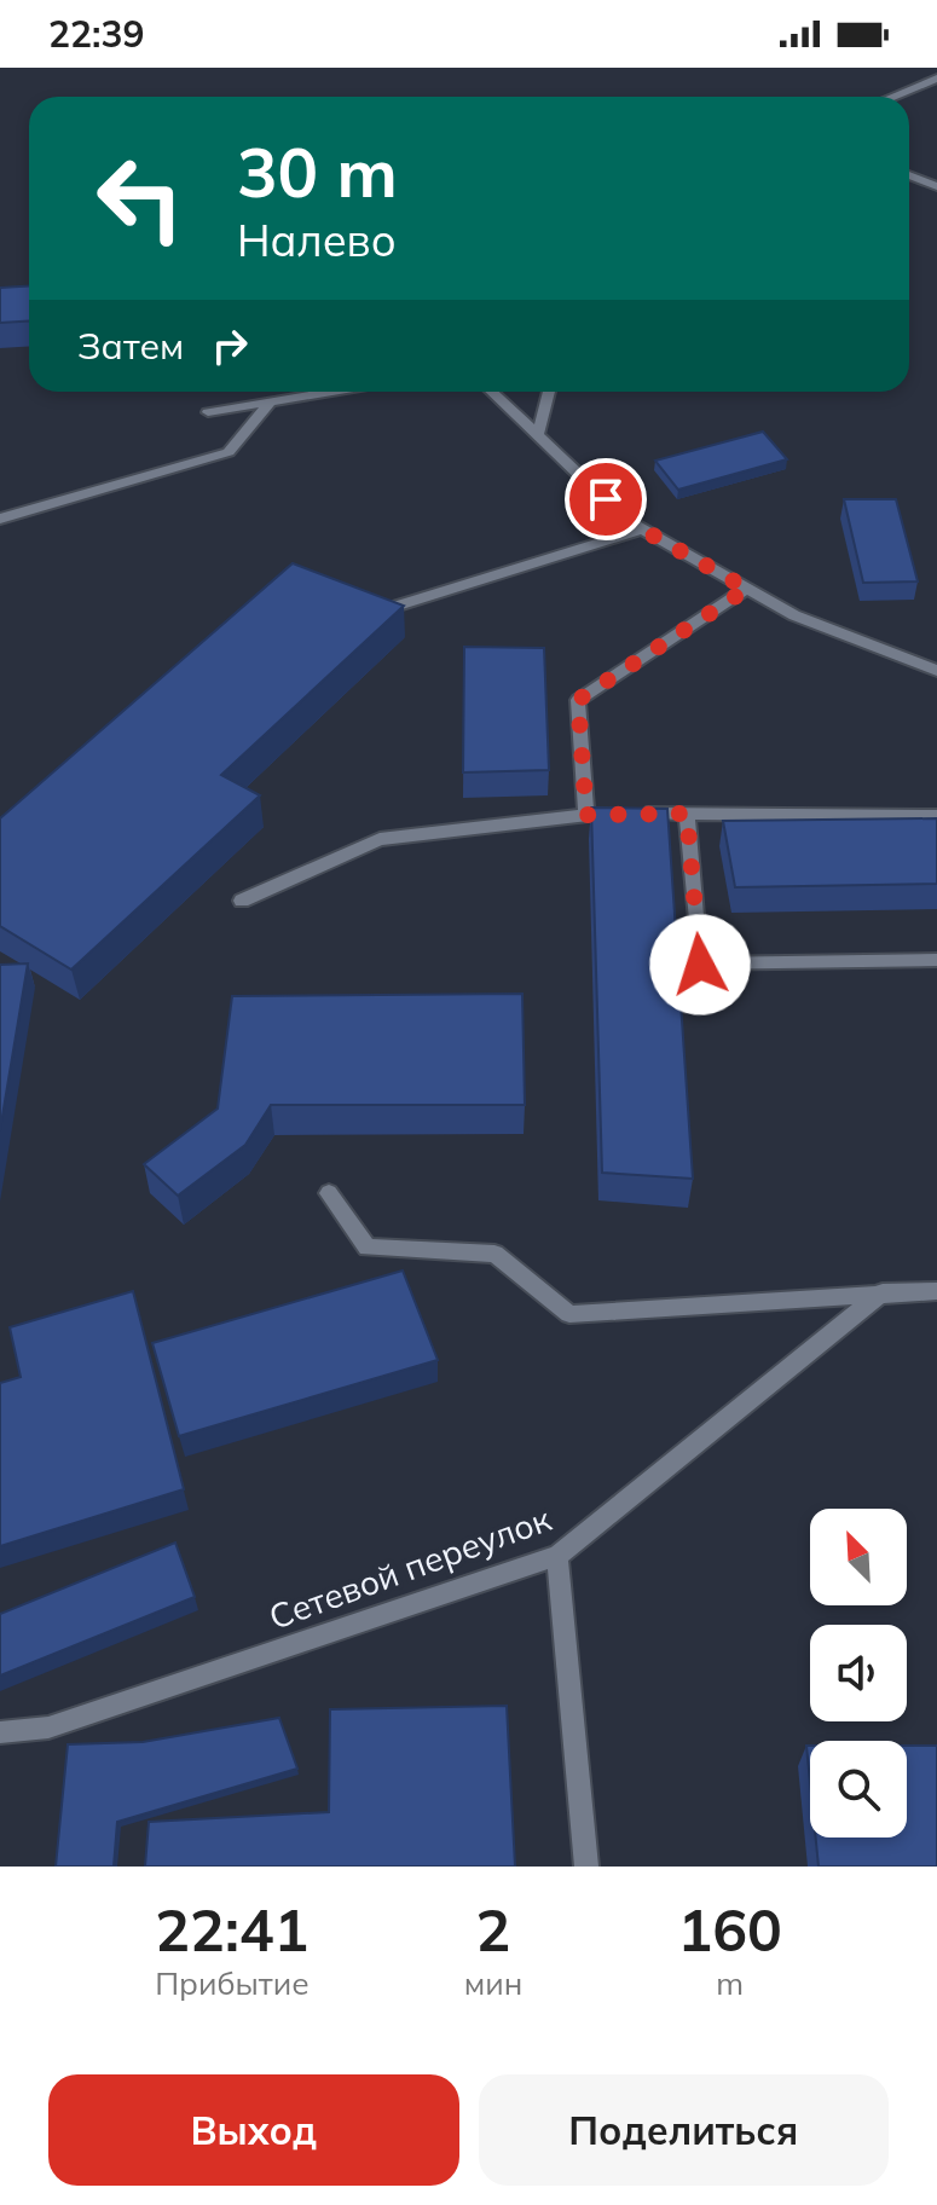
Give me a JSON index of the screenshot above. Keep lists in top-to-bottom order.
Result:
{
  "streets": {
    "lane": ["Сетевой переулок"]
  },
  "north": "top left",
  "page": {
    "status": "22:39",
    "turn": ["30 m", "Налево"],
    "then": "Затем",
    "eta": [
      "22:41",
      "Прибытие",
      "2",
      "мин",
      "160",
      "m"
    ],
    "buttons": ["Выход", "Поделиться"]
  }
}
